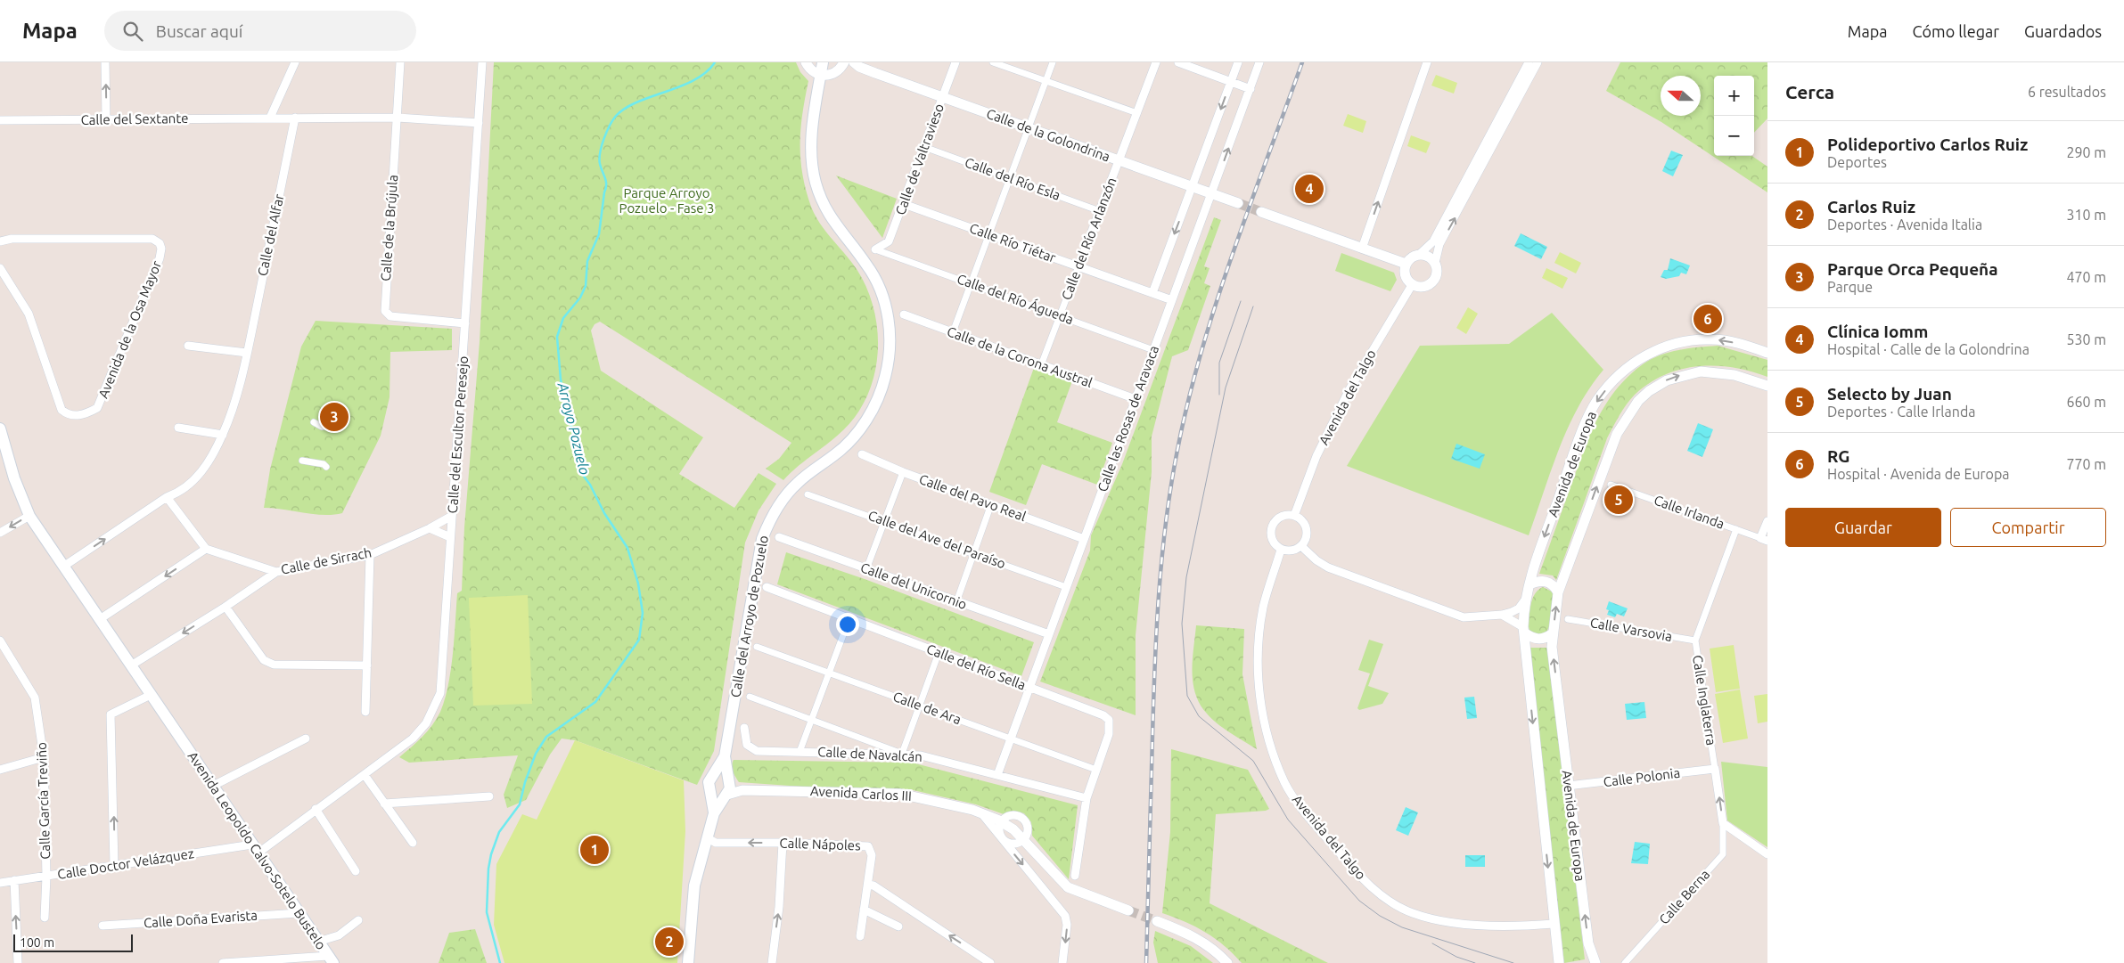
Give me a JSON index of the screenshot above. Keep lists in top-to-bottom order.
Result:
{
  "streets": {
    "main road": ["Calle del Arroyo de Pozuelo", "Avenida Leopoldo Calvo-Sotelo Bustelo"],
    "street": [
      "Calle del Sextante",
      "Calle de la Golondrina",
      "Calle de Valtravieso",
      "Calle del Río Esla",
      "Calle de la Brújula",
      "Calle del Alfar",
      "Calle del Río Arlanzón",
      "Calle Río Tiétar",
      "Calle del Río Águeda",
      "Avenida de la Osa Mayor",
      "Calle de la Corona Austral",
      "Avenida del Talgo",
      "Calle las Rosas de Aravaca",
      "Calle del Escultor Peresejo",
      "Avenida de Europa",
      "Calle del Pavo Real",
      "Calle Irlanda",
      "Calle del Ave del Paraíso",
      "Calle de Sirrach",
      "Calle del Unicornio",
      "Calle Varsovia",
      "Calle del Río Sella",
      "Calle Inglaterra",
      "Calle de Ara",
      "Calle de Navalcán",
      "Calle Polonia",
      "Avenida Carlos III",
      "Calle García Treviño",
      "Calle Nápoles",
      "Calle Doctor Velázquez",
      "Calle Berna",
      "Calle Doña Evarista"
    ]
  },
  "crossings": [
    ["Calle del Sextante", "Calle de la Brújula"],
    ["Calle del Sextante", "Calle del Alfar"],
    ["Calle del Sextante", "Calle del Escultor Peresejo"],
    ["Calle de la Golondrina", "Calle de Valtravieso"],
    ["Calle de la Golondrina", "Calle del Río Arlanzón"],
    ["Calle de la Golondrina", "Calle las Rosas de Aravaca"],
    ["Calle de la Golondrina", "Calle del Arroyo de Pozuelo"],
    ["Calle de Valtravieso", "Calle del Río Esla"],
    ["Calle de Valtravieso", "Calle Río Tiétar"],
    ["Calle de Valtravieso", "Calle del Río Águeda"],
    ["Calle del Río Esla", "Calle del Río Arlanzón"],
    ["Calle de la Brújula", "Calle del Escultor Peresejo"],
    ["Calle del Río Arlanzón", "Calle Río Tiétar"],
    ["Calle del Río Arlanzón", "Calle del Río Águeda"],
    ["Calle del Río Arlanzón", "Calle de la Corona Austral"],
    ["Calle Río Tiétar", "Calle las Rosas de Aravaca"],
    ["Calle del Río Águeda", "Calle las Rosas de Aravaca"],
    ["Calle de la Corona Austral", "Calle las Rosas de Aravaca"],
    ["Avenida del Talgo", "Avenida de Europa"],
    ["Calle las Rosas de Aravaca", "Calle del Pavo Real"],
    ["Calle las Rosas de Aravaca", "Calle del Ave del Paraíso"],
    ["Calle las Rosas de Aravaca", "Calle del Unicornio"],
    ["Calle las Rosas de Aravaca", "Calle del Río Sella"],
    ["Calle las Rosas de Aravaca", "Calle de Ara"],
    ["Calle las Rosas de Aravaca", "Calle de Navalcán"],
    ["Calle del Escultor Peresejo", "Calle de Sirrach"],
    ["Calle del Escultor Peresejo", "Avenida Leopoldo Calvo-Sotelo Bustelo"],
    ["Calle del Escultor Peresejo", "Calle Doctor Velázquez"],
    ["Avenida de Europa", "Calle Polonia"],
    ["Calle Irlanda", "Calle Inglaterra"],
    ["Calle Varsovia", "Calle Inglaterra"],
    ["Calle del Río Sella", "Calle de Ara"],
    ["Calle del Río Sella", "Calle de Navalcán"],
    ["Calle Inglaterra", "Calle Polonia"],
    ["Calle Inglaterra", "Calle Berna"],
    ["Calle García Treviño", "Calle Doctor Velázquez"],
    ["Avenida Leopoldo Calvo-Sotelo Bustelo", "Calle Doctor Velázquez"],
    ["Avenida Leopoldo Calvo-Sotelo Bustelo", "Calle Doña Evarista"]
  ],
  "water": ["Arroyo Pozuelo"],
  "parks": ["Parque Arroyo Pozuelo - Fase 3"],
  "scale_bar": "100 m",
  "north": "left",
  "page": {
    "header": "Mapa",
    "search": "Buscar aquí",
    "nav": ["Mapa", "Cómo llegar", "Guardados"],
    "heading": ["Cerca", "6 resultados"],
    "map_buttons": ["+", "−"],
    "list": [
      {
        "mark": "1",
        "name": "Polideportivo Carlos Ruiz",
        "note": "Deportes",
        "value": "290 m"
      },
      {
        "mark": "2",
        "name": "Carlos Ruiz",
        "note": "Deportes · Avenida Italia",
        "value": "310 m"
      },
      {
        "mark": "3",
        "name": "Parque Orca Pequeña",
        "note": "Parque",
        "value": "470 m"
      },
      {
        "mark": "4",
        "name": "Clínica Iomm",
        "note": "Hospital · Calle de la Golondrina",
        "value": "530 m"
      },
      {
        "mark": "5",
        "name": "Selecto by Juan",
        "note": "Deportes · Calle Irlanda",
        "value": "660 m"
      },
      {
        "mark": "6",
        "name": "RG",
        "note": "Hospital · Avenida de Europa",
        "value": "770 m"
      }
    ],
    "pins": [
      "4",
      "6",
      "3",
      "5",
      "1",
      "2"
    ],
    "buttons": ["Guardar", "Compartir"],
    "scale": "100 m"
  }
}
